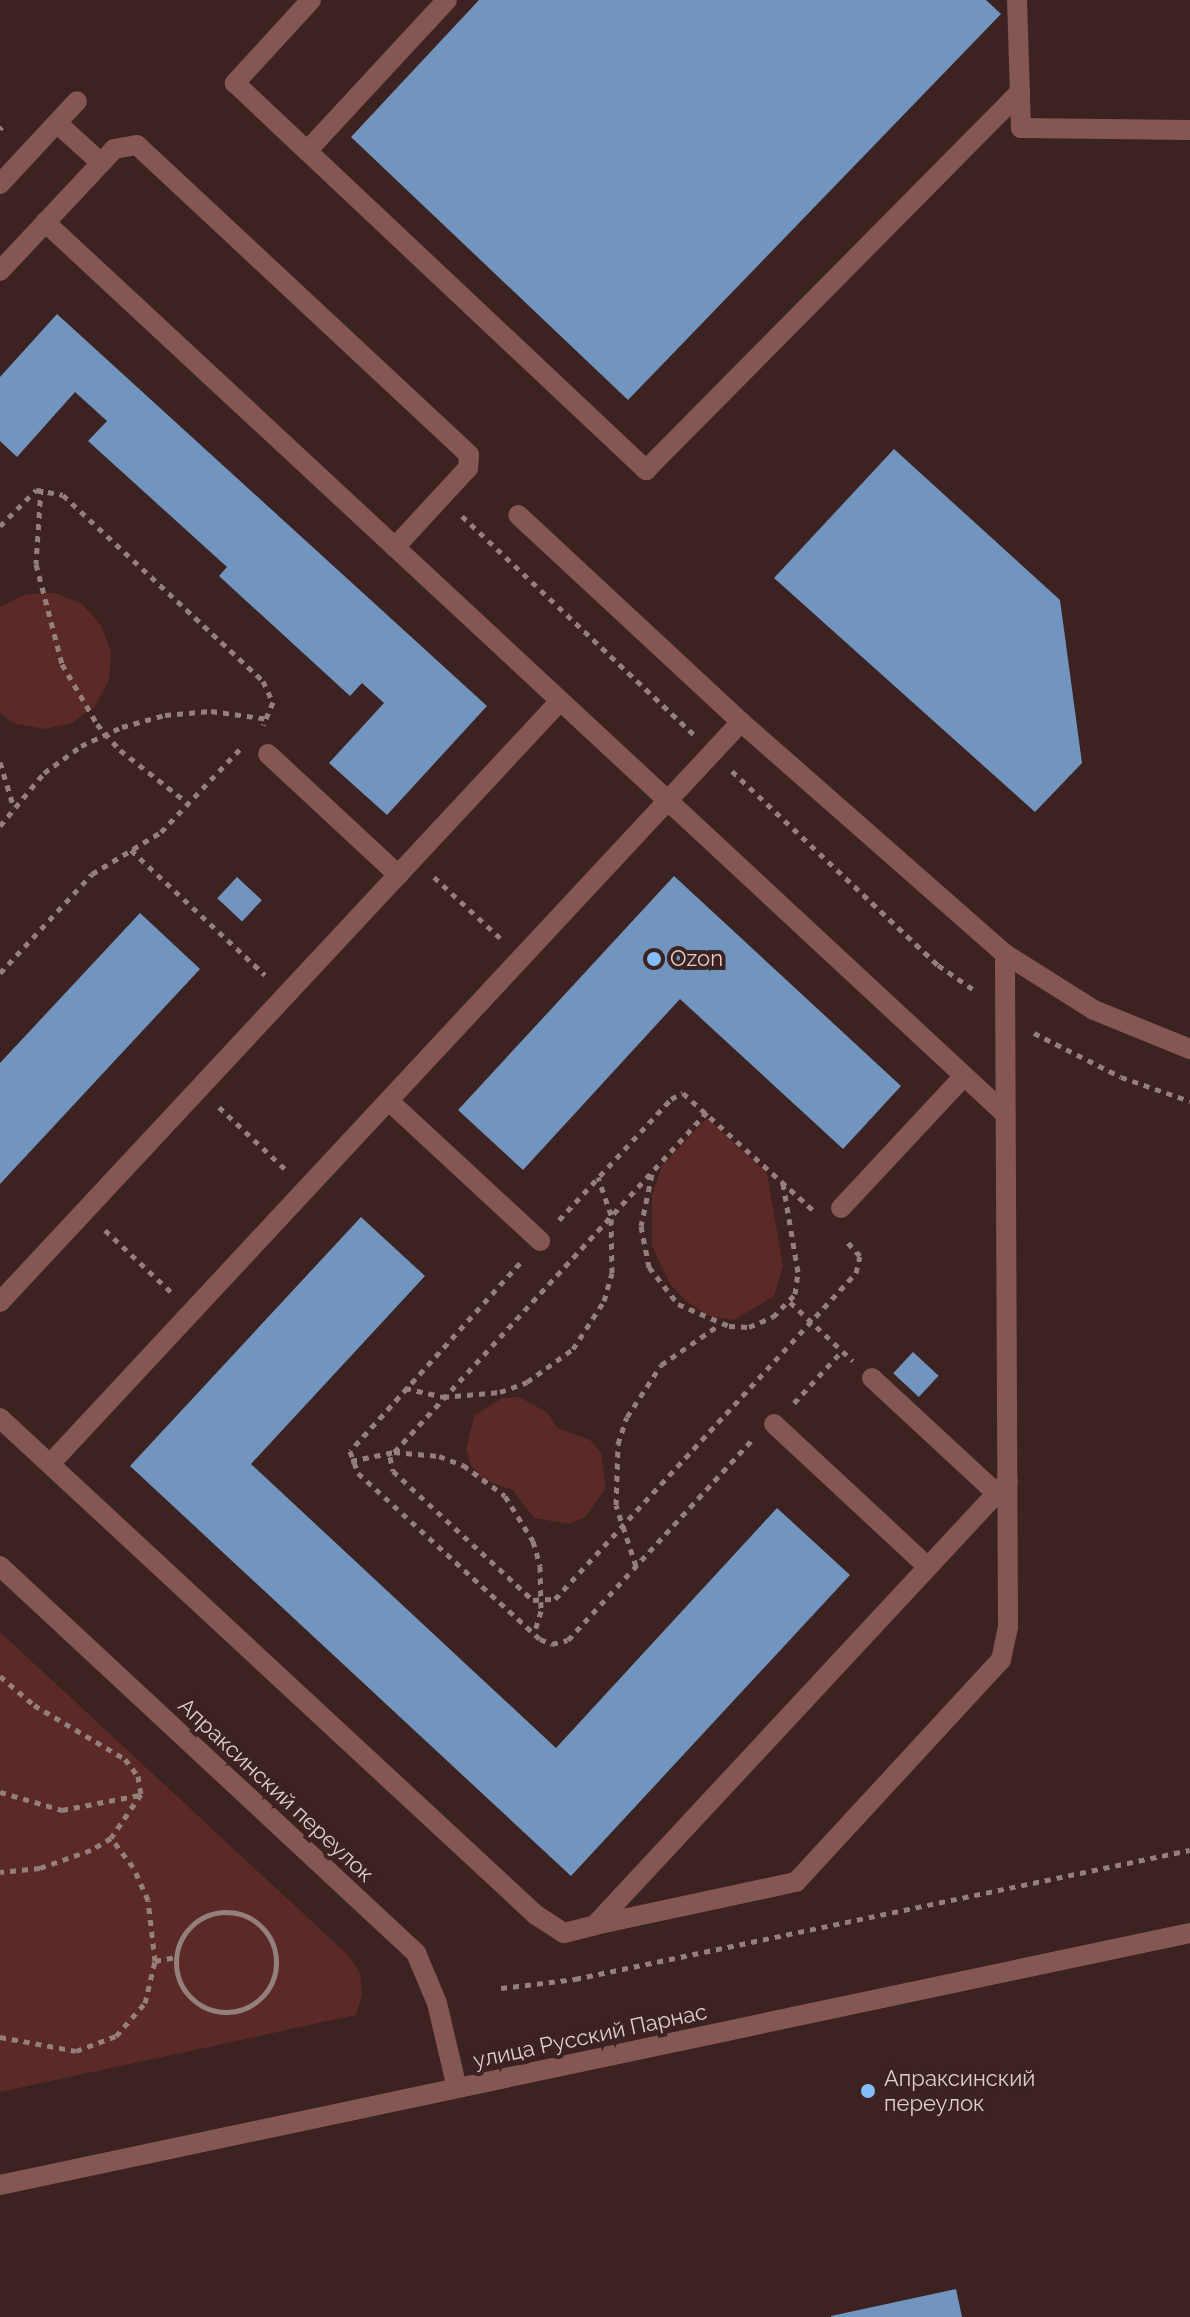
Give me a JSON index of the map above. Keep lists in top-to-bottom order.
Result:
{
  "streets": {
    "street": ["Апраксинский переулок", "улица Русский Парнас"]
  },
  "crossings": [
    ["Апраксинский переулок", "улица Русский Парнас"]
  ],
  "places": ["Ozon", "Апраксинский переулок"]
}
